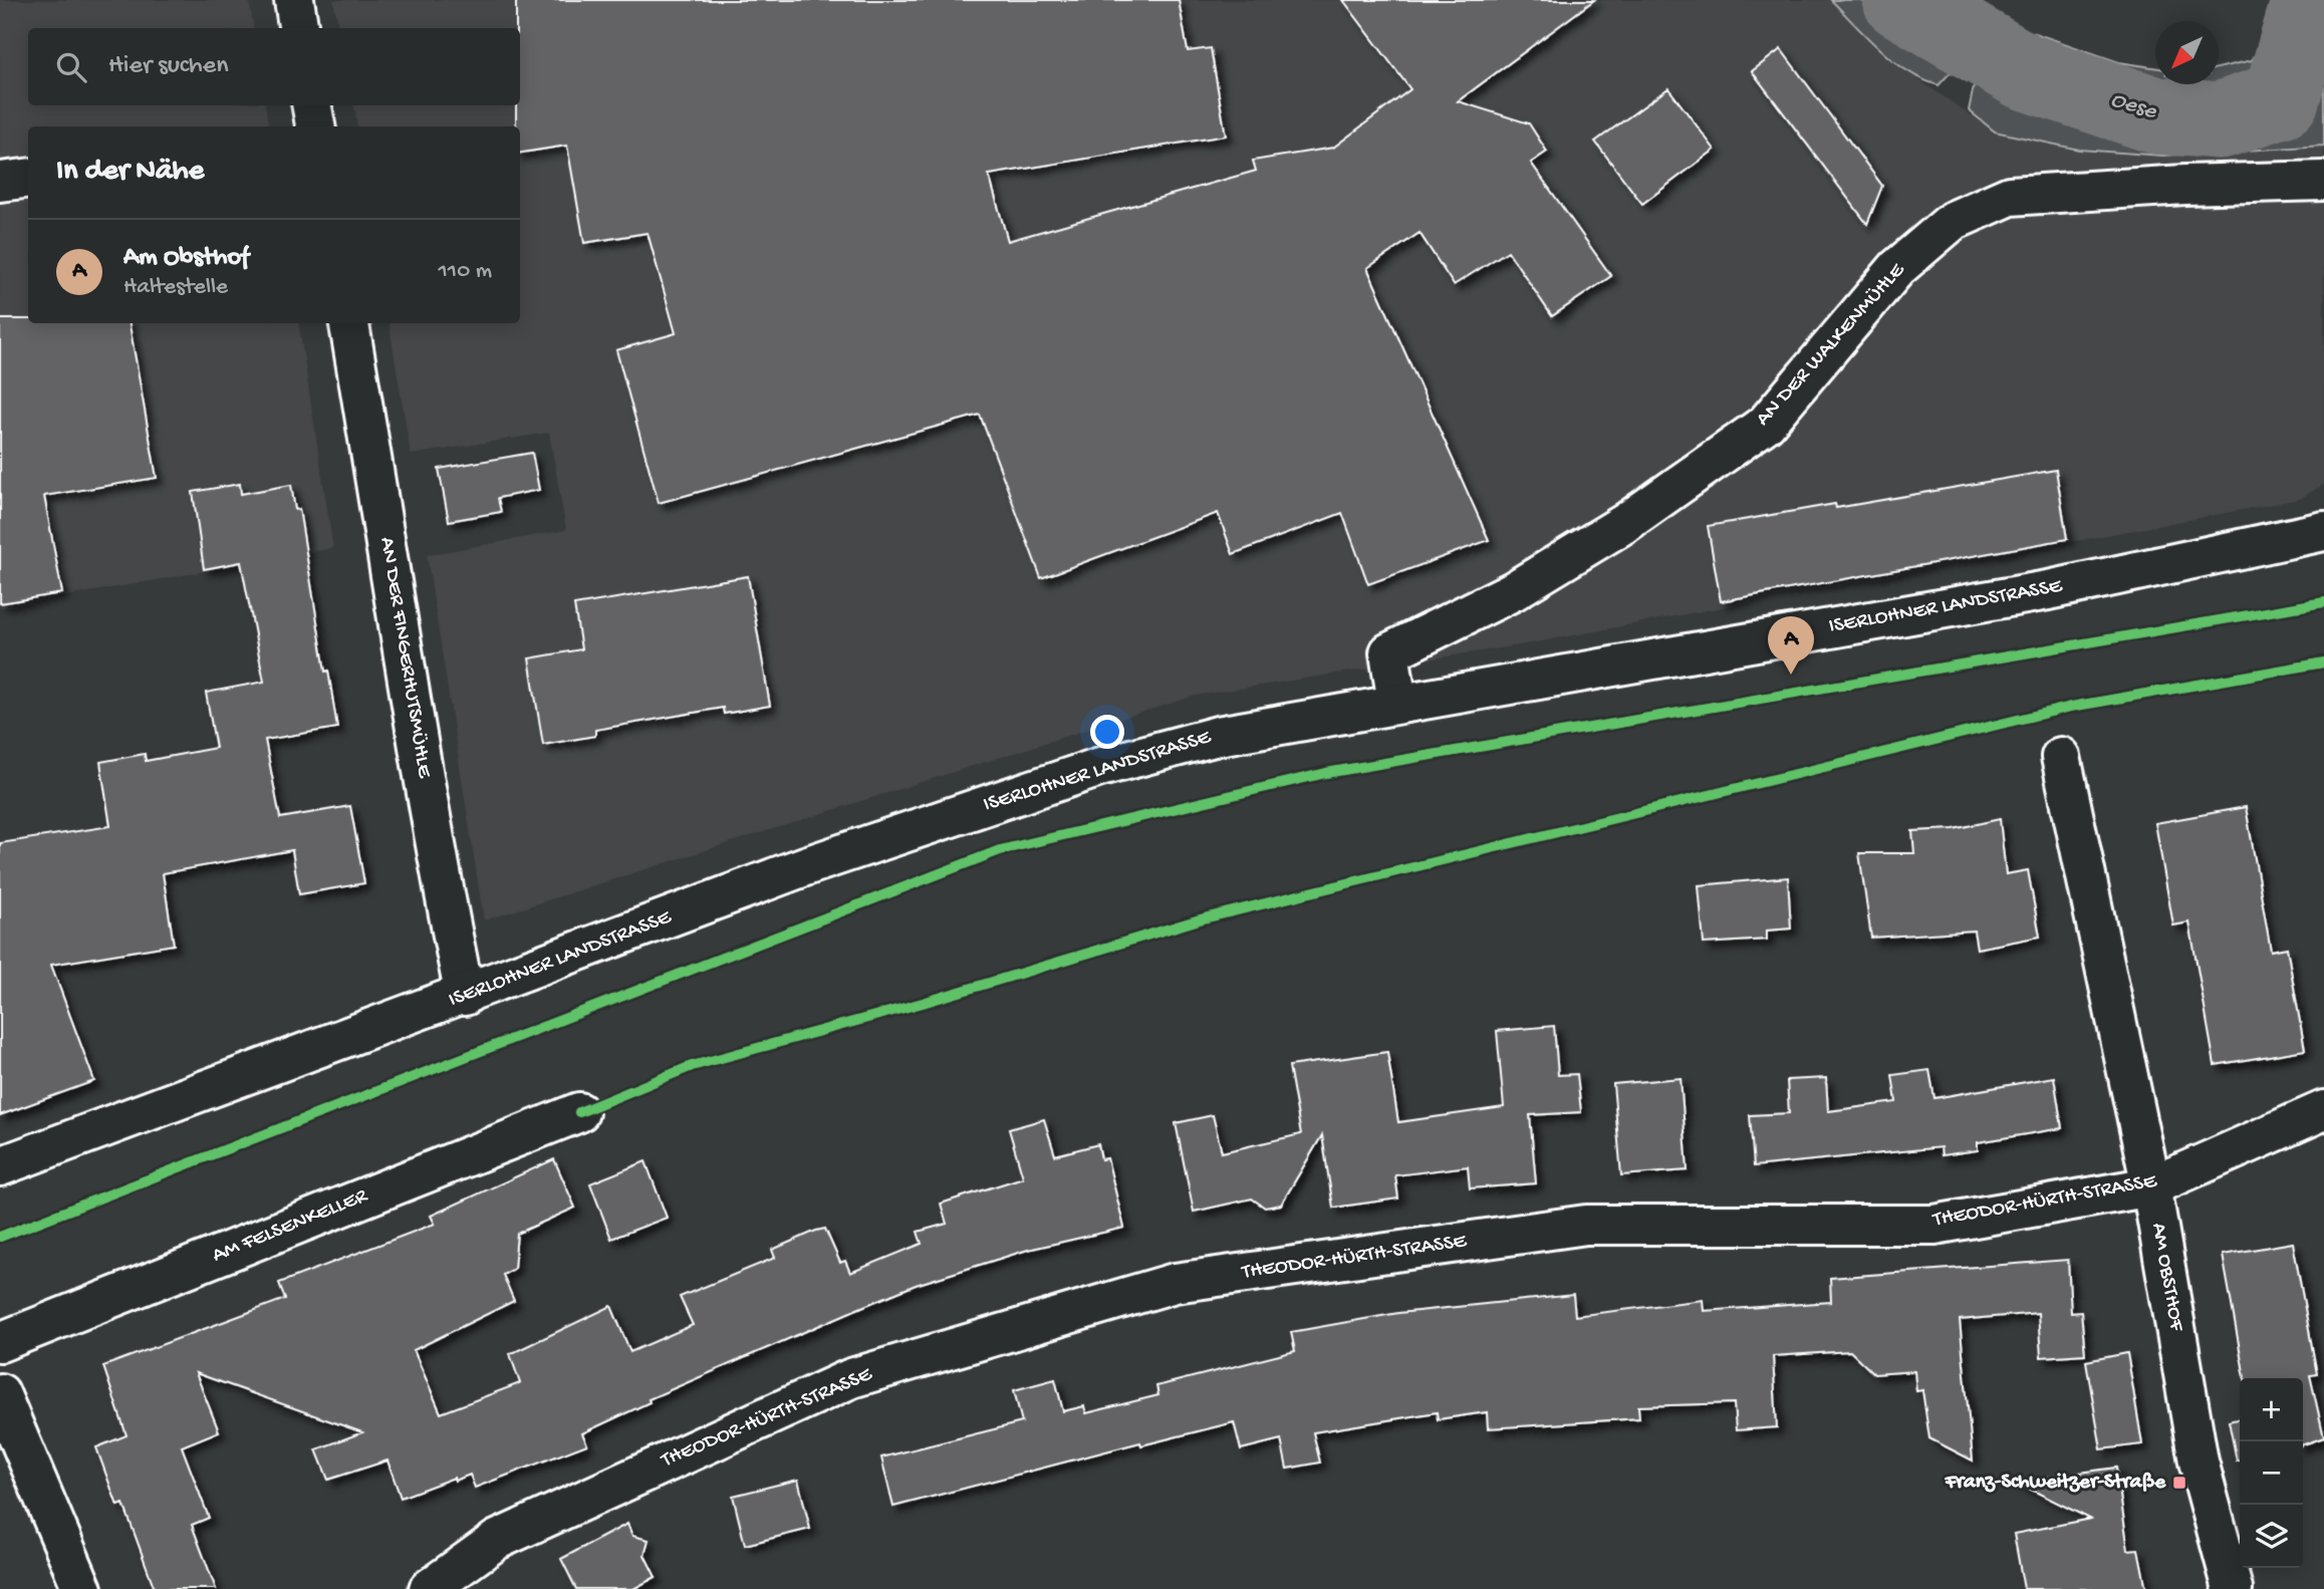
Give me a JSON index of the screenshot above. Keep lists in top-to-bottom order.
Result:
{
  "streets": {
    "street": [
      "AN DER WALKENMÜHLE",
      "ISERLOHNER LANDSTRASSE",
      "AN DER FINGERHUTSMÜHLE",
      "THEODOR-HÜRTH-STRASSE",
      "AM FELSENKELLER",
      "AM OBSTHOF"
    ]
  },
  "crossings": [
    ["AN DER WALKENMÜHLE", "ISERLOHNER LANDSTRASSE"],
    ["ISERLOHNER LANDSTRASSE", "AN DER FINGERHUTSMÜHLE"],
    ["THEODOR-HÜRTH-STRASSE", "AM OBSTHOF"]
  ],
  "water": ["Oese"],
  "places": {
    "transit": ["Franz-Schweitzer-Straße"]
  },
  "north": "bottom left",
  "page": {
    "search": "Hier suchen",
    "heading": "In der Nähe",
    "list": [
      {
        "mark": "A",
        "name": "Am Obsthof",
        "note": "Haltestelle",
        "value": "110 m"
      }
    ],
    "pins": "A",
    "map_buttons": ["+", "−"]
  }
}
